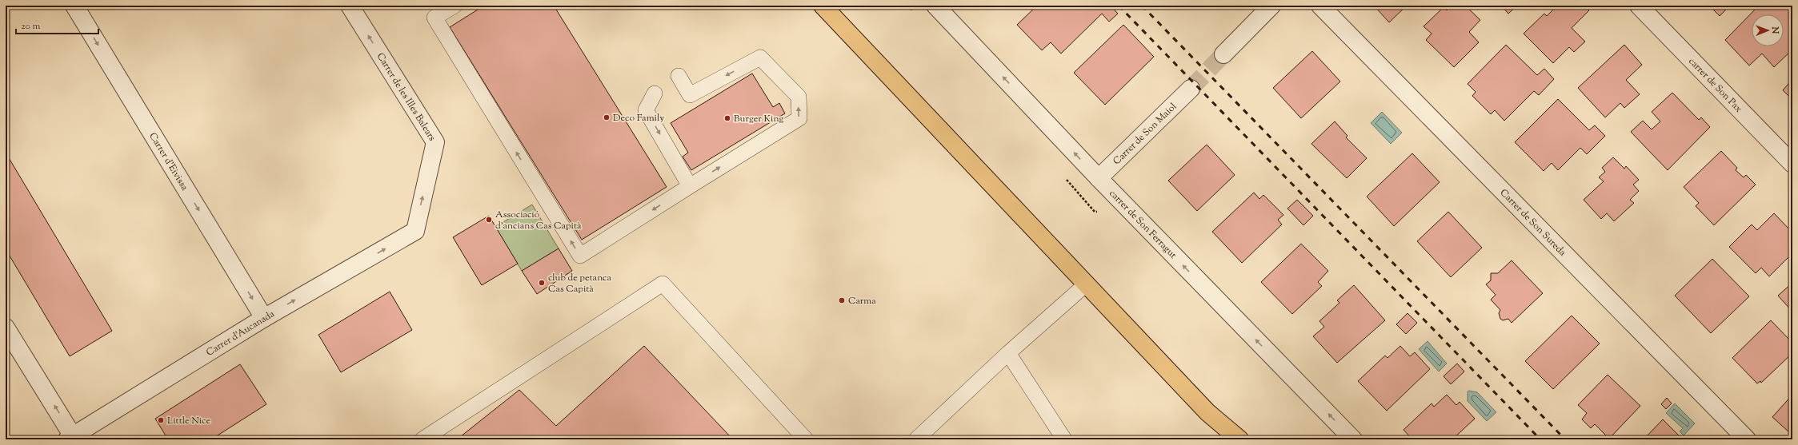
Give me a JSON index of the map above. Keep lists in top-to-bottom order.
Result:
{
  "streets": {
    "street": [
      "carrer de Son Pax",
      "Carrer de les Illes Balears",
      "Carrer de Son Maiol",
      "Carrer d'Eivissa",
      "Carrer de Son Sureda",
      "carrer de Son Ferragut",
      "Carrer d'Aucanada"
    ]
  },
  "crossings": [
    ["Carrer de les Illes Balears", "Carrer d'Aucanada"],
    ["Carrer de Son Maiol", "carrer de Son Ferragut"],
    ["Carrer d'Eivissa", "Carrer d'Aucanada"]
  ],
  "one_way": [
    "Carrer de les Illes Balears",
    "Carrer d'Eivissa",
    "carrer de Son Ferragut",
    "Carrer d'Aucanada"
  ],
  "places": [
    "Deco Family",
    "Burger King",
    "Associació d'ancians Cas Capità",
    "club de petanca Cas Capità",
    "Carma",
    "Little Nice"
  ],
  "scale_bar": "20 m",
  "north": "right"
}
